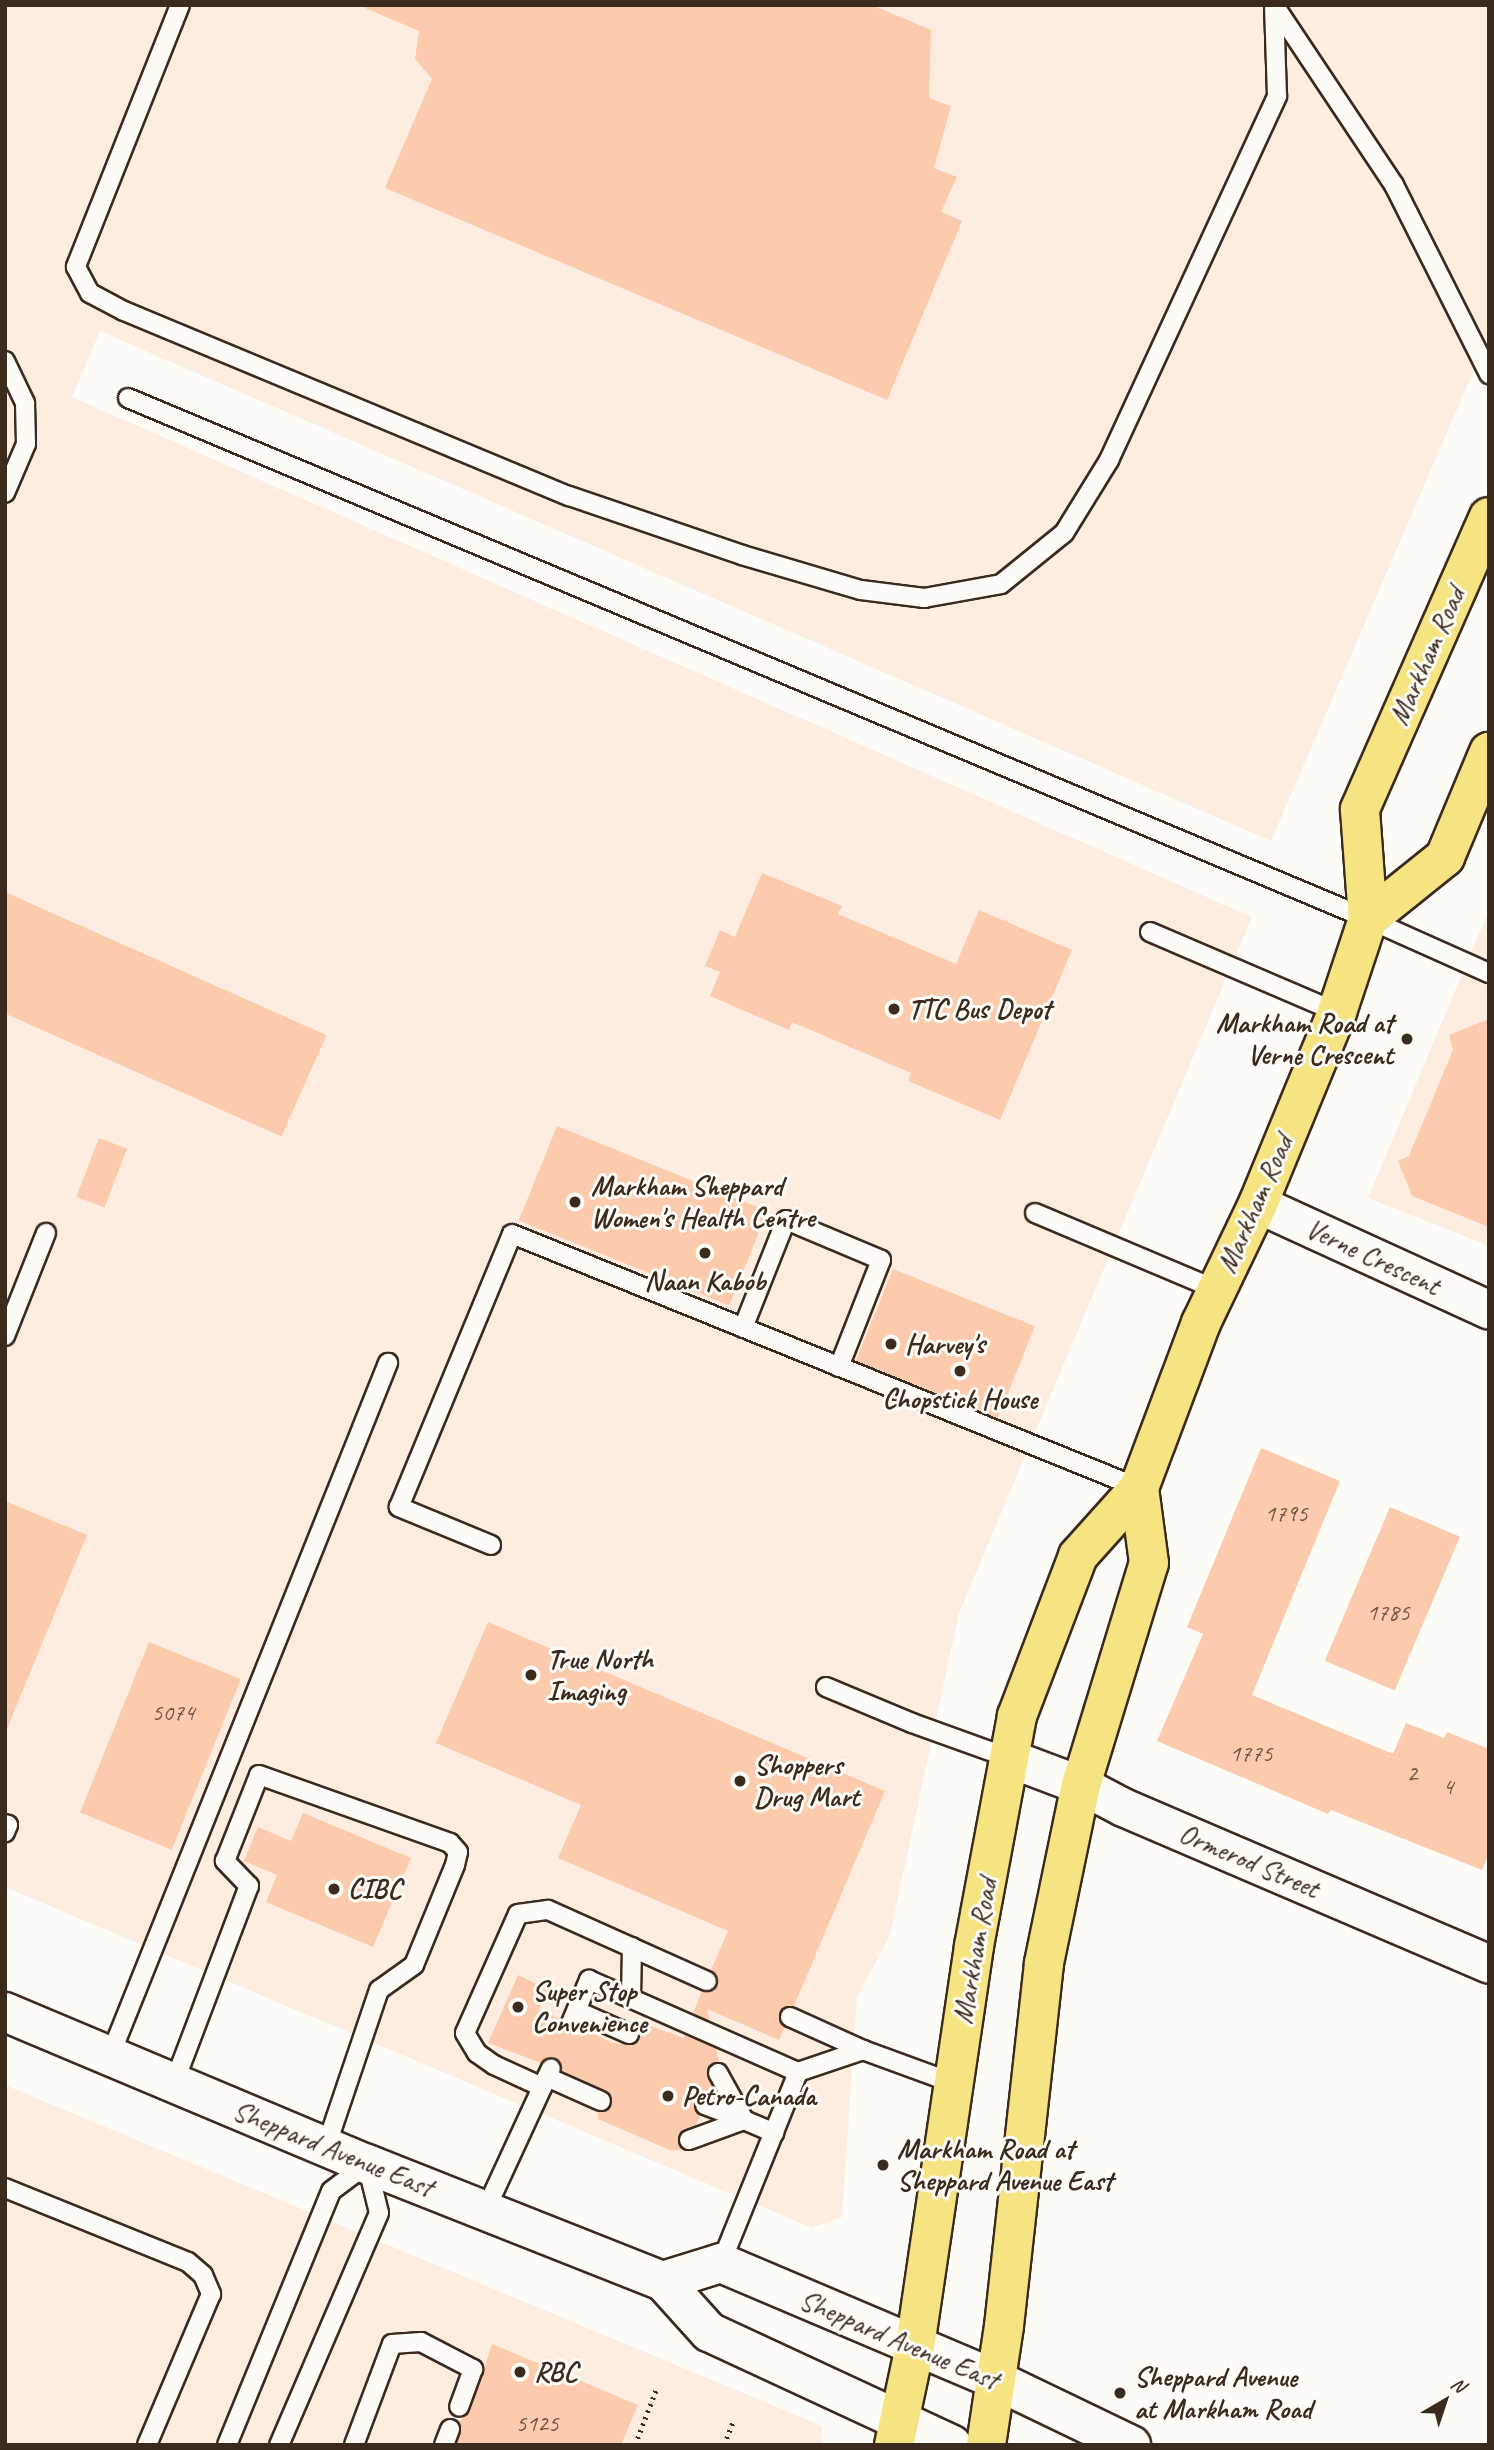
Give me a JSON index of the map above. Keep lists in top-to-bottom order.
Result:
{
  "streets": {
    "main road": ["Markham Road", "Sheppard Avenue East"],
    "street": ["Verne Crescent", "Ormerod Street"]
  },
  "crossings": [
    ["Markham Road", "Verne Crescent"],
    ["Markham Road", "Ormerod Street"],
    ["Markham Road", "Sheppard Avenue East"]
  ],
  "places": [
    "TTC Bus Depot",
    "Markham Road at Verne Crescent",
    "Markham Sheppard Women's Health Centre",
    "Naan Kabob",
    "Harvey's",
    "Chopstick House",
    "True North Imaging",
    "Shoppers Drug Mart",
    "CIBC",
    "Super Stop Convenience",
    "Petro-Canada",
    "Markham Road at Sheppard Avenue East",
    "RBC",
    "Sheppard Avenue at Markham Road"
  ],
  "house_numbers": [
    "1795",
    "1785",
    "5074",
    "1775",
    "2",
    "4",
    "5125"
  ],
  "north": "top right"
}
